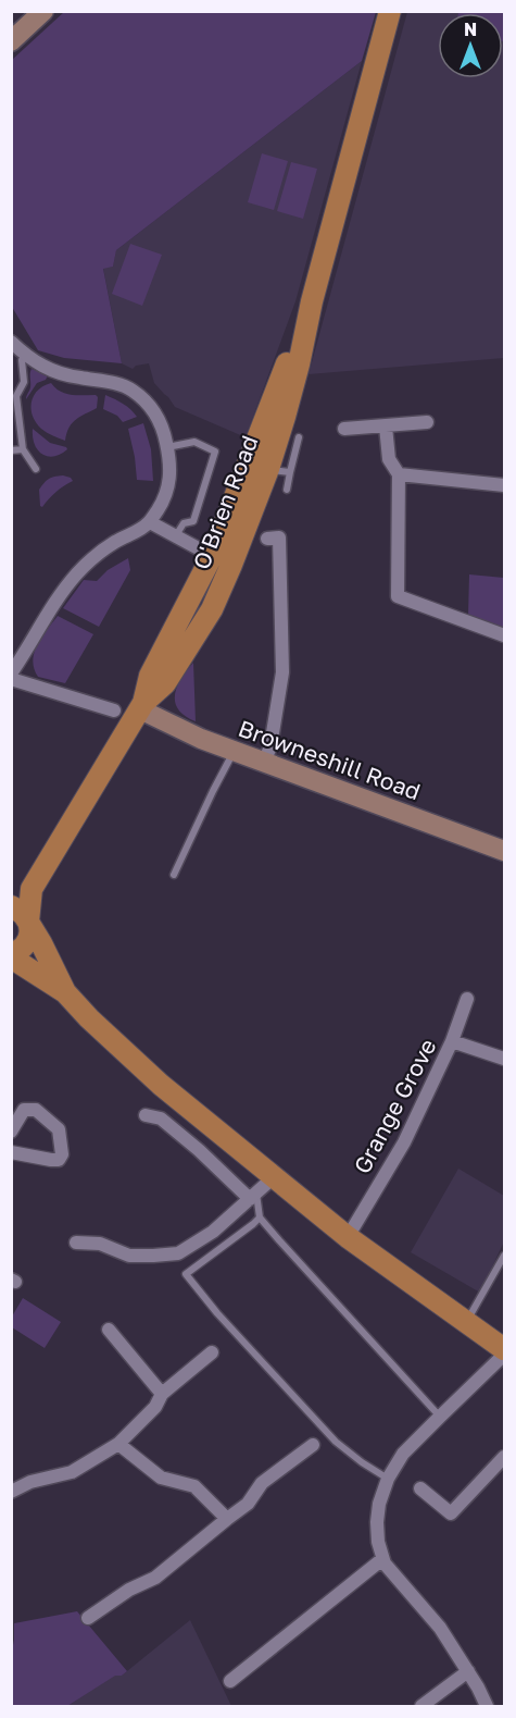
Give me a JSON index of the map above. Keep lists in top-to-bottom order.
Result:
{
  "streets": {
    "main road": ["O'Brien Road"],
    "street": ["Browneshill Road", "Grange Grove"]
  },
  "crossings": [
    ["O'Brien Road", "Browneshill Road"]
  ],
  "north": "top"
}
